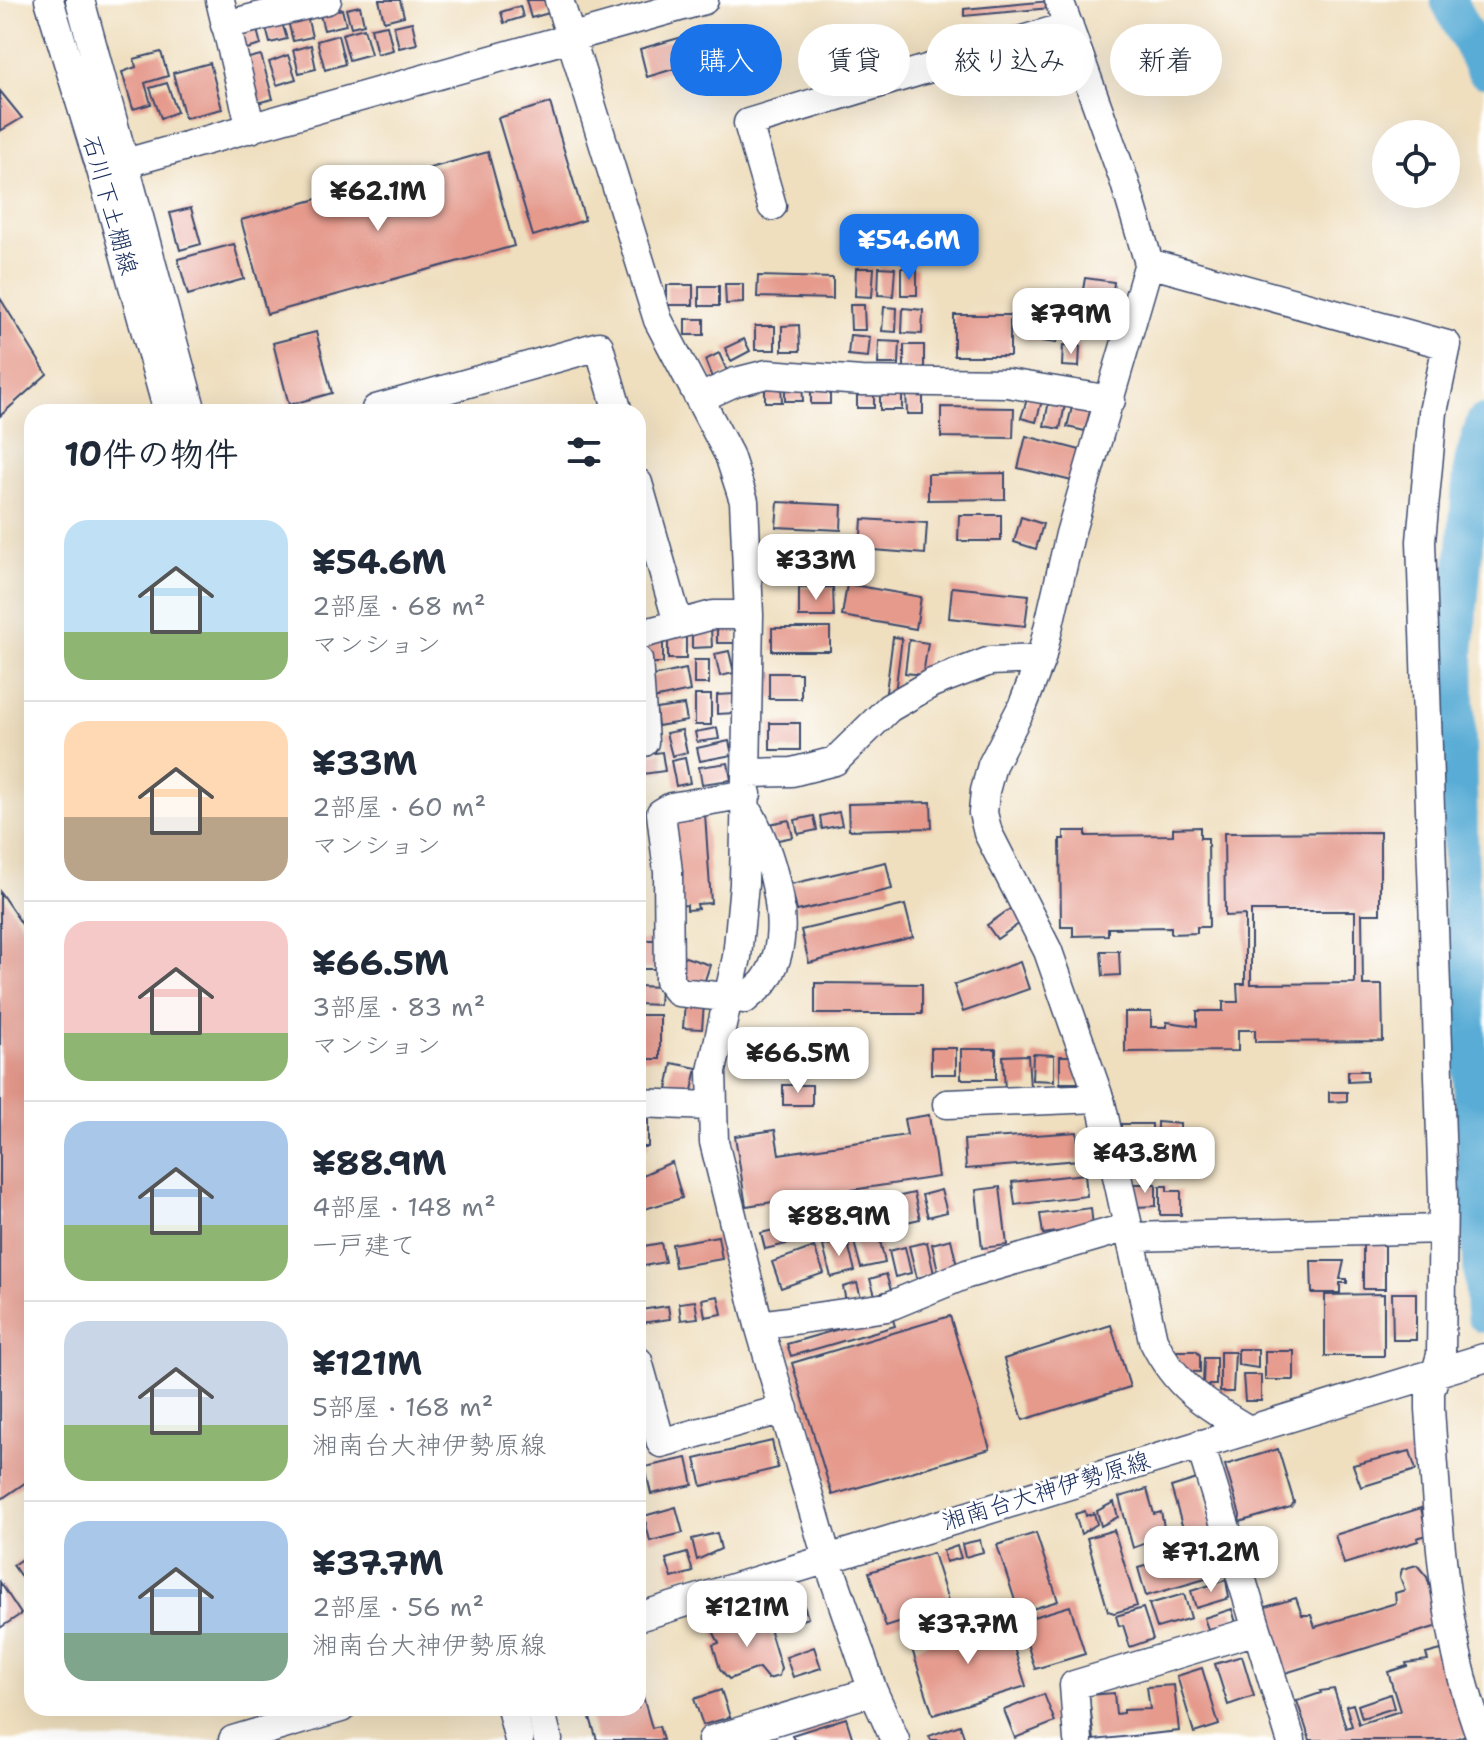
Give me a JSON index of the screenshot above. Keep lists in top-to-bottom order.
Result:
{
  "streets": {
    "street": ["石川下土棚線", "湘南台大神伊勢原線"]
  },
  "page": {
    "chip": [
      "購入",
      "賃貸",
      "絞り込み",
      "新着"
    ],
    "price": [
      "¥62.1M",
      "¥54.6M",
      "¥79M",
      "¥33M",
      "¥66.5M",
      "¥43.8M",
      "¥88.9M",
      "¥71.2M",
      "¥121M",
      "¥37.7M"
    ],
    "heading": "10件の物件",
    "list": [
      {
        "name": "¥54.6M",
        "note": "2部屋 · 68 m² · マンション"
      },
      {
        "name": "¥33M",
        "note": "2部屋 · 60 m² · マンション"
      },
      {
        "name": "¥66.5M",
        "note": "3部屋 · 83 m² · マンション"
      },
      {
        "name": "¥88.9M",
        "note": "4部屋 · 148 m² · 一戸建て"
      },
      {
        "name": "¥121M",
        "note": "5部屋 · 168 m² · 湘南台大神伊勢原線"
      },
      {
        "name": "¥37.7M",
        "note": "2部屋 · 56 m² · 湘南台大神伊勢原線"
      }
    ]
  }
}
